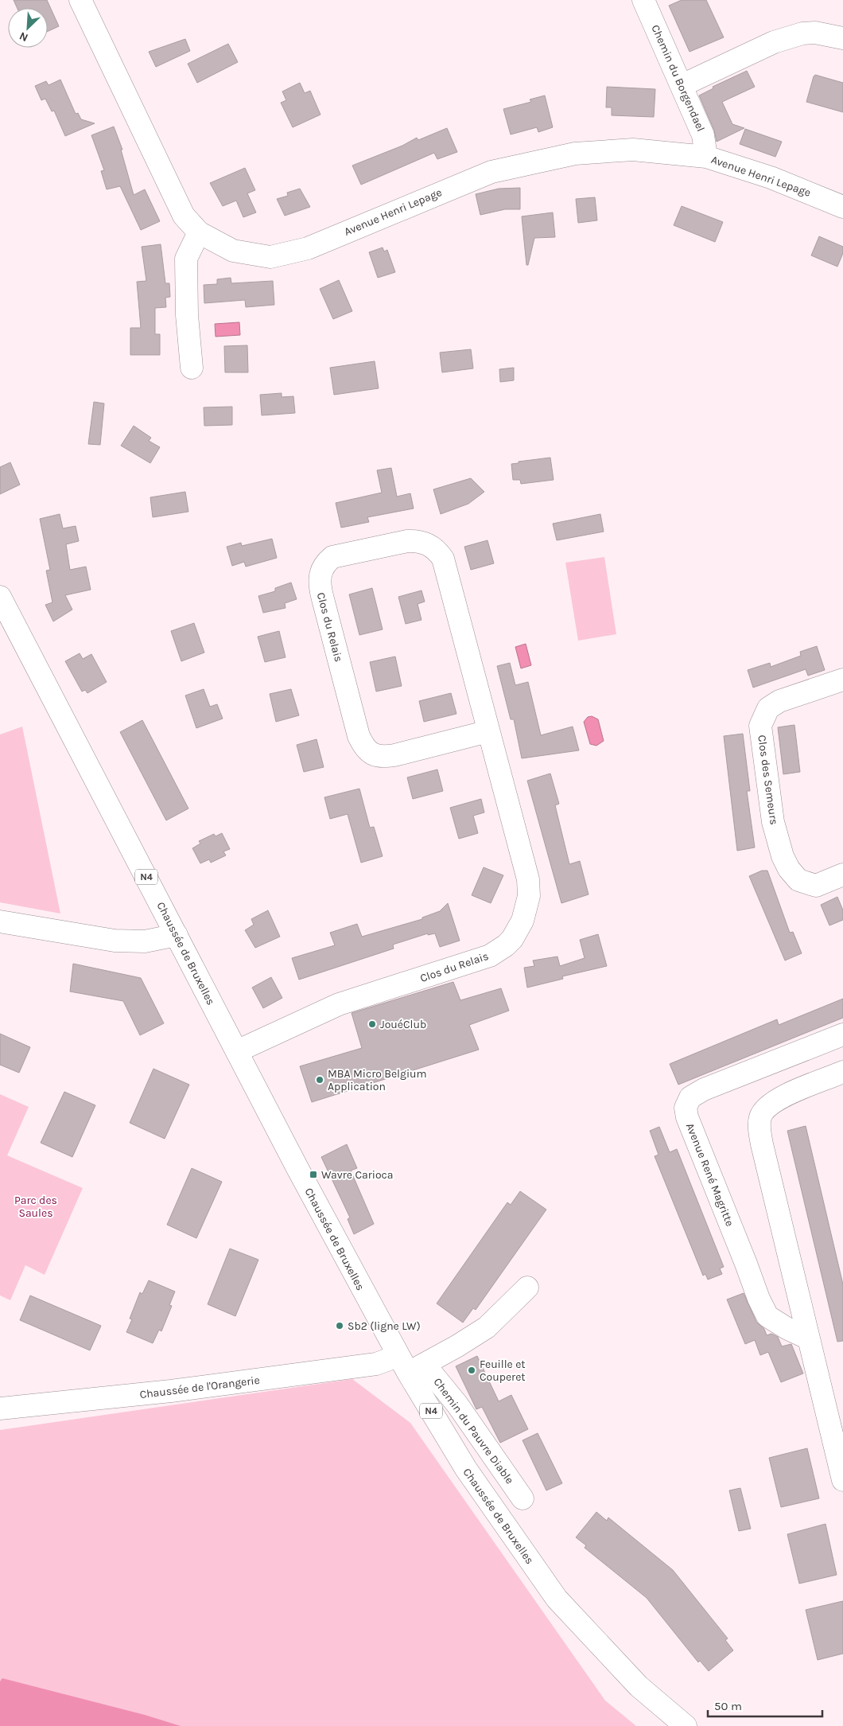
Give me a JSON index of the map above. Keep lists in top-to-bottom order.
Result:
{
  "streets": {
    "street": [
      "Chemin du Borgendael",
      "Avenue Henri Lepage",
      "Clos du Relais",
      "Clos des Semeurs",
      "N4",
      "Chaussée de Bruxelles",
      "Avenue René Magritte",
      "Chaussée de l'Orangerie",
      "Chemin du Pauvre Diable"
    ]
  },
  "crossings": [
    ["Chemin du Borgendael", "Avenue Henri Lepage"],
    ["Clos du Relais", "Chaussée de Bruxelles"],
    ["Chaussée de Bruxelles", "Chaussée de l'Orangerie"],
    ["Chaussée de Bruxelles", "Chemin du Pauvre Diable"],
    ["Chaussée de l'Orangerie", "Chemin du Pauvre Diable"]
  ],
  "parks": ["Parc des Saules"],
  "places": {
    "other": [
      "JouéClub",
      "MBA Micro Belgium Application",
      "Sb2 (ligne LW)",
      "Feuille et Couperet"
    ],
    "transit": ["Wavre Carioca"]
  },
  "scale_bar": "50 m",
  "north": "bottom left"
}
